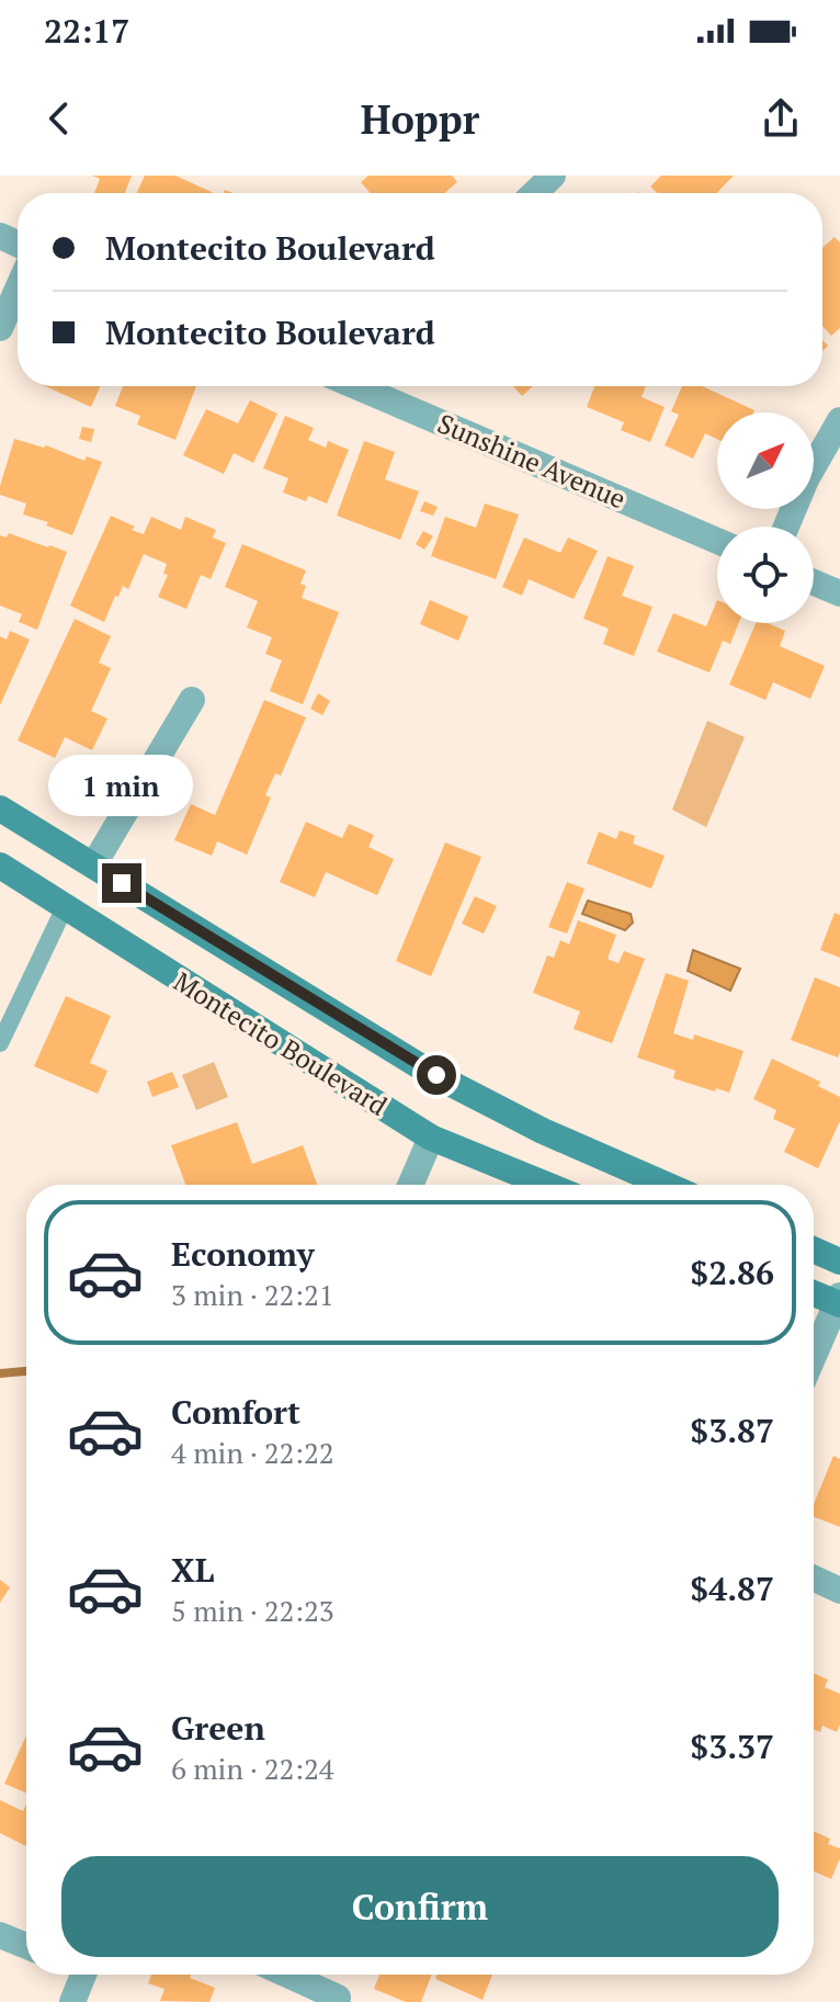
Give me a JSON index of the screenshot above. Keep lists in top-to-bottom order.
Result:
{
  "streets": {
    "main road": ["Montecito Boulevard"],
    "street": ["Sunshine Avenue"]
  },
  "north": "top right",
  "page": {
    "status": "22:17",
    "header": "Hoppr",
    "banner": ["Montecito Boulevard", "Montecito Boulevard"],
    "bubble": "1 min",
    "list": [
      {
        "name": "Economy",
        "note": "3 min · 22:21",
        "value": "$2.86"
      },
      {
        "name": "Comfort",
        "note": "4 min · 22:22",
        "value": "$3.87"
      },
      {
        "name": "XL",
        "note": "5 min · 22:23",
        "value": "$4.87"
      },
      {
        "name": "Green",
        "note": "6 min · 22:24",
        "value": "$3.37"
      }
    ],
    "buttons": "Confirm"
  }
}
